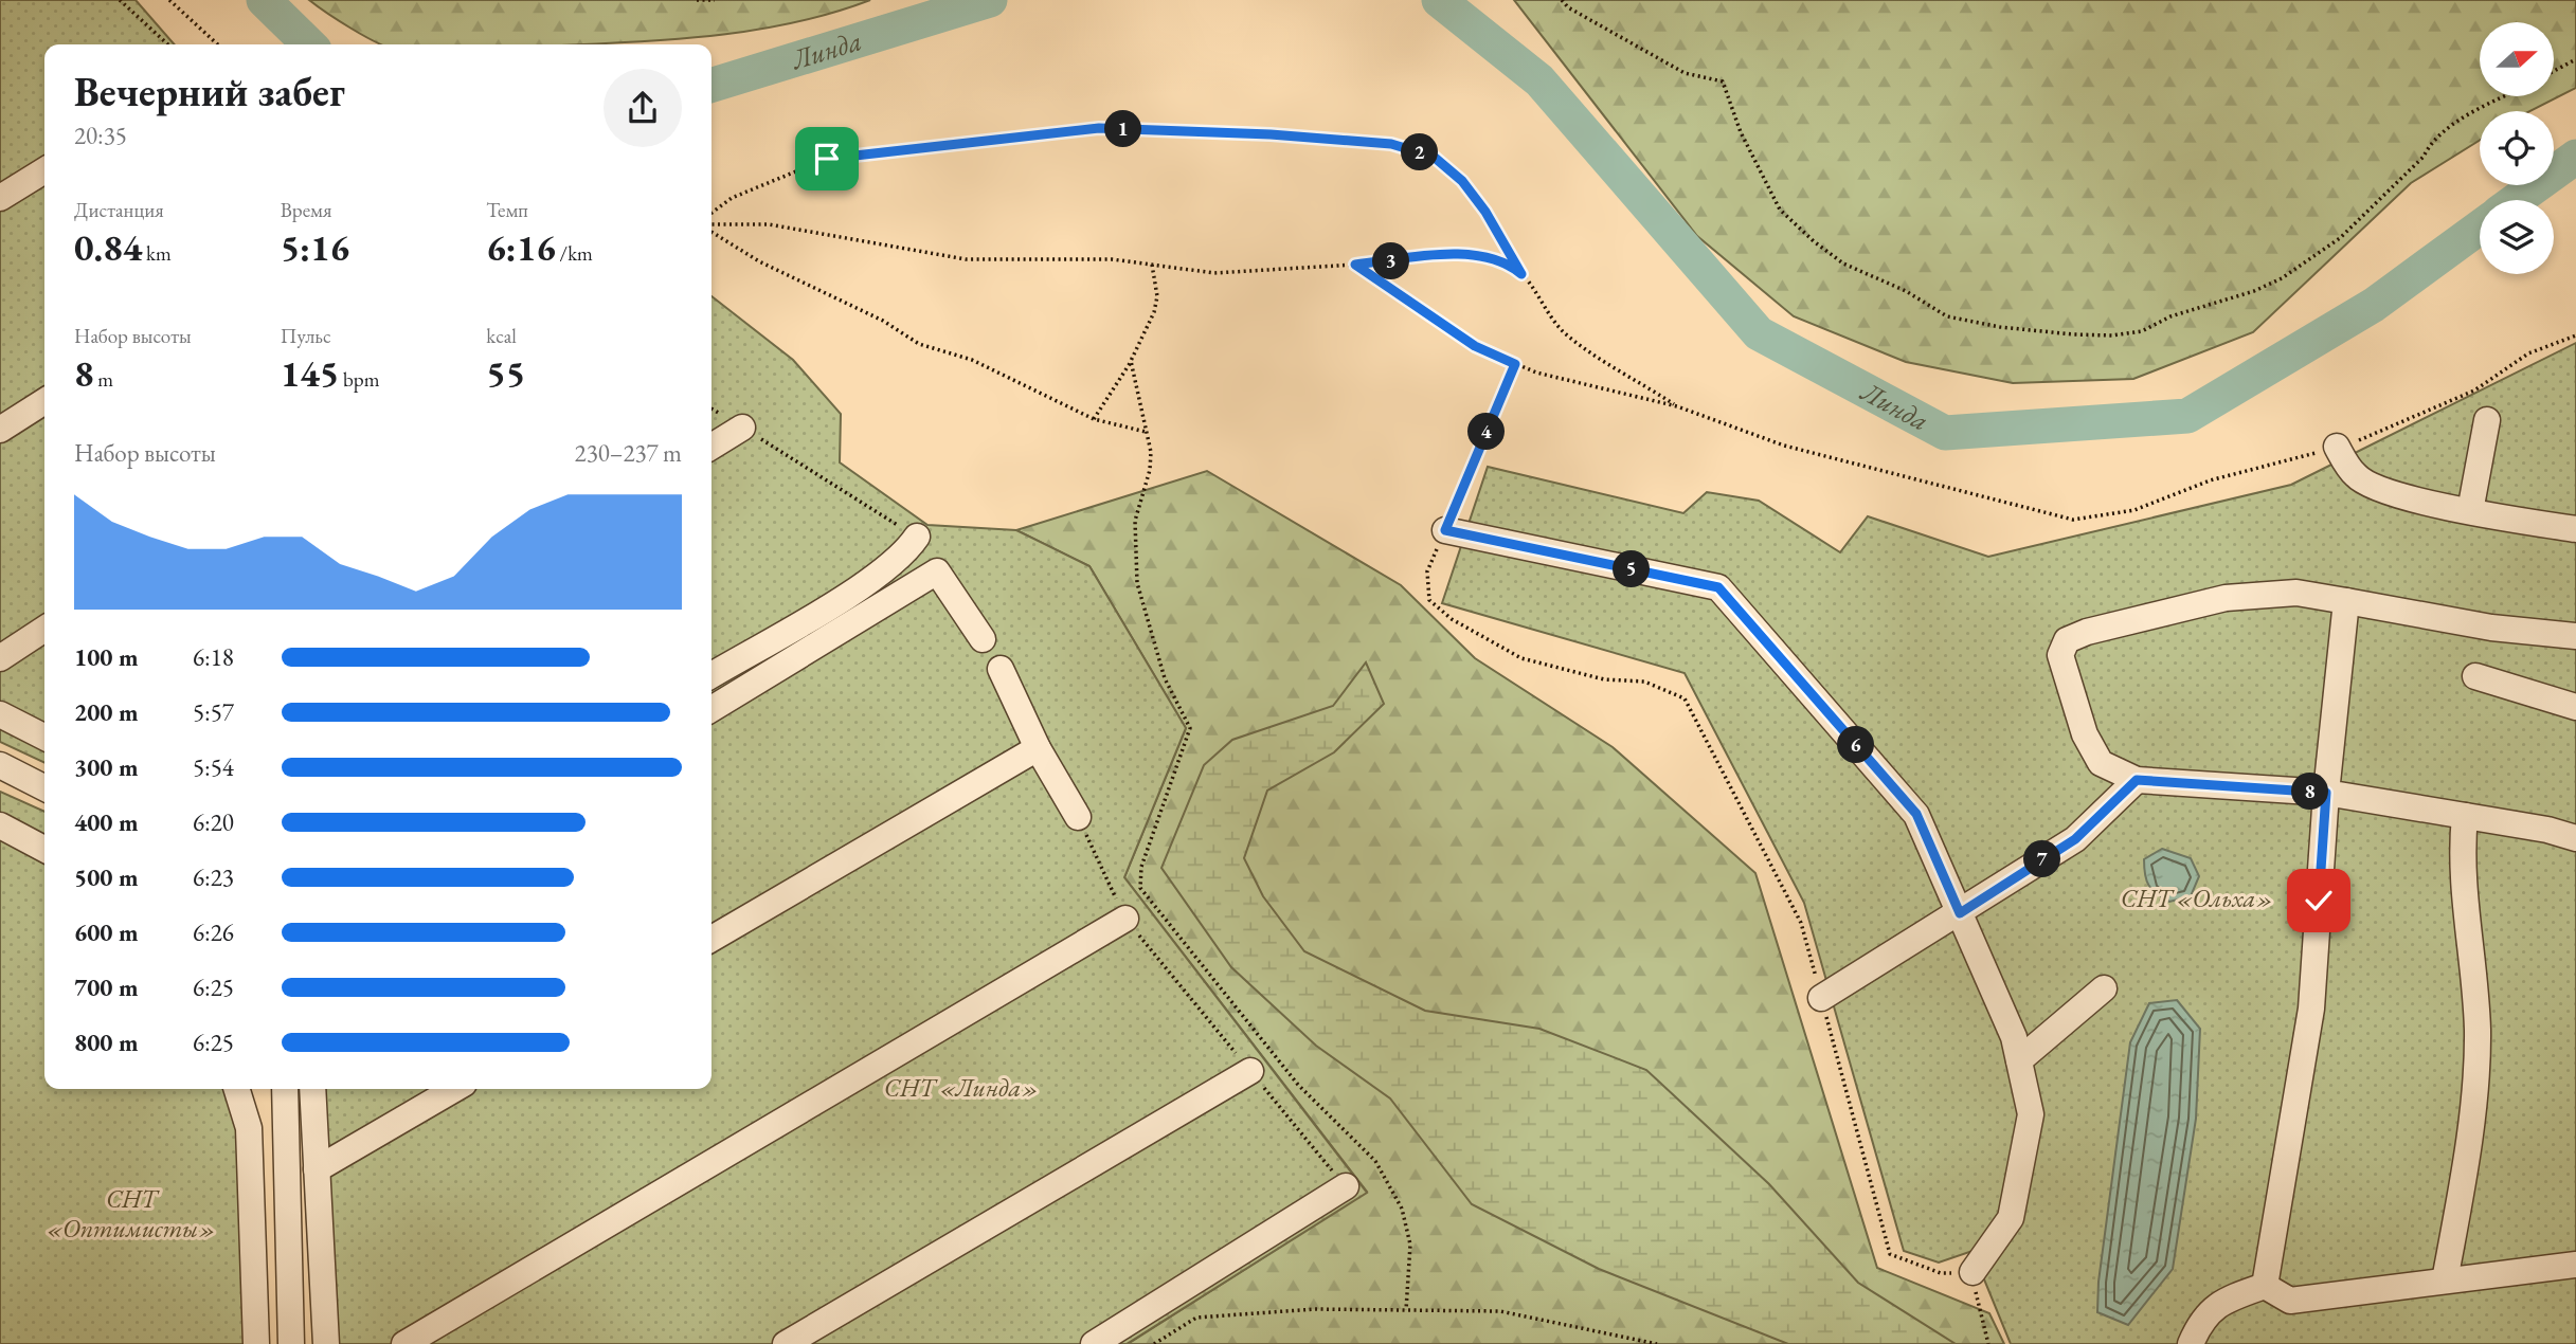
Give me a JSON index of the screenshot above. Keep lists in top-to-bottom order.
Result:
{
  "water": ["Линда"],
  "parks": ["СНТ «Ольха»", "СНТ «Линда»", "СНТ «Оптимисты»"],
  "north": "right",
  "page": {
    "heading": ["Вечерний забег", "20:35"],
    "pins": [
      "1",
      "2",
      "3",
      "4",
      "5",
      "6",
      "8",
      "7"
    ],
    "stats": [
      ["Дистанция", "0.84 km"],
      ["Время", "5:16"],
      ["Темп", "6:16 /km"],
      ["Набор высоты", "8 m"],
      ["Пульс", "145 bpm"],
      ["kcal", "55"]
    ],
    "chart": ["Набор высоты", "230–237 m"],
    "list": [
      {
        "name": "100 m",
        "note": "6:18"
      },
      {
        "name": "200 m",
        "note": "5:57"
      },
      {
        "name": "300 m",
        "note": "5:54"
      },
      {
        "name": "400 m",
        "note": "6:20"
      },
      {
        "name": "500 m",
        "note": "6:23"
      },
      {
        "name": "600 m",
        "note": "6:26"
      },
      {
        "name": "700 m",
        "note": "6:25"
      },
      {
        "name": "800 m",
        "note": "6:25"
      }
    ]
  }
}
